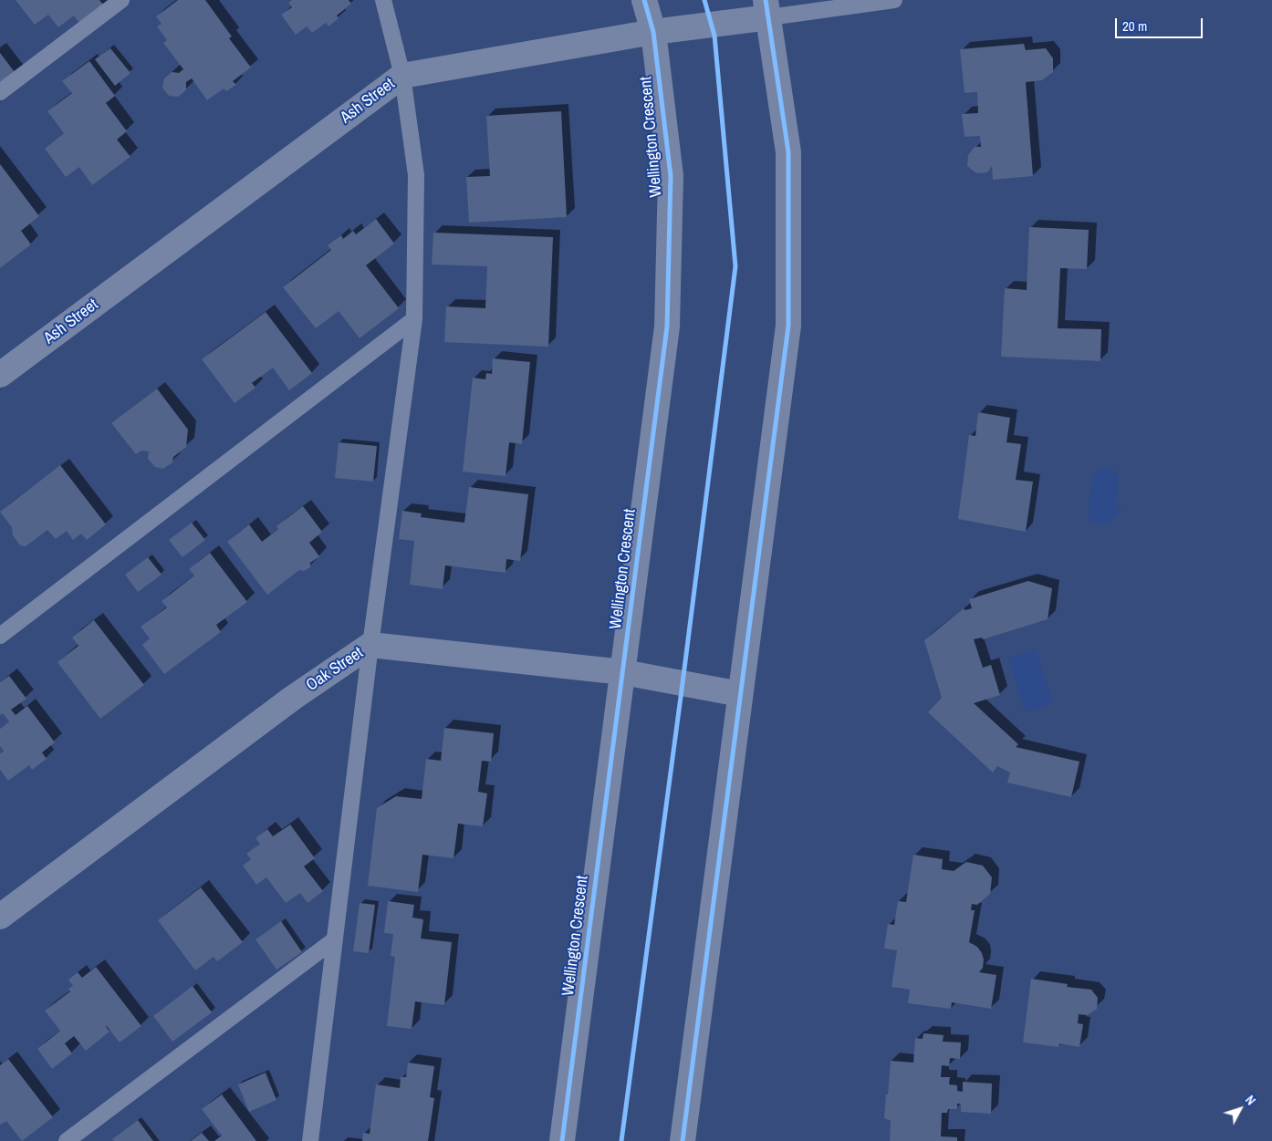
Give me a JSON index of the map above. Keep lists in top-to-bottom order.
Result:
{
  "streets": {
    "street": ["Ash Street", "Wellington Crescent", "Oak Street"]
  },
  "crossings": [
    ["Ash Street", "Wellington Crescent"],
    ["Wellington Crescent", "Oak Street"]
  ],
  "scale_bar": "20 m",
  "north": "top right"
}
